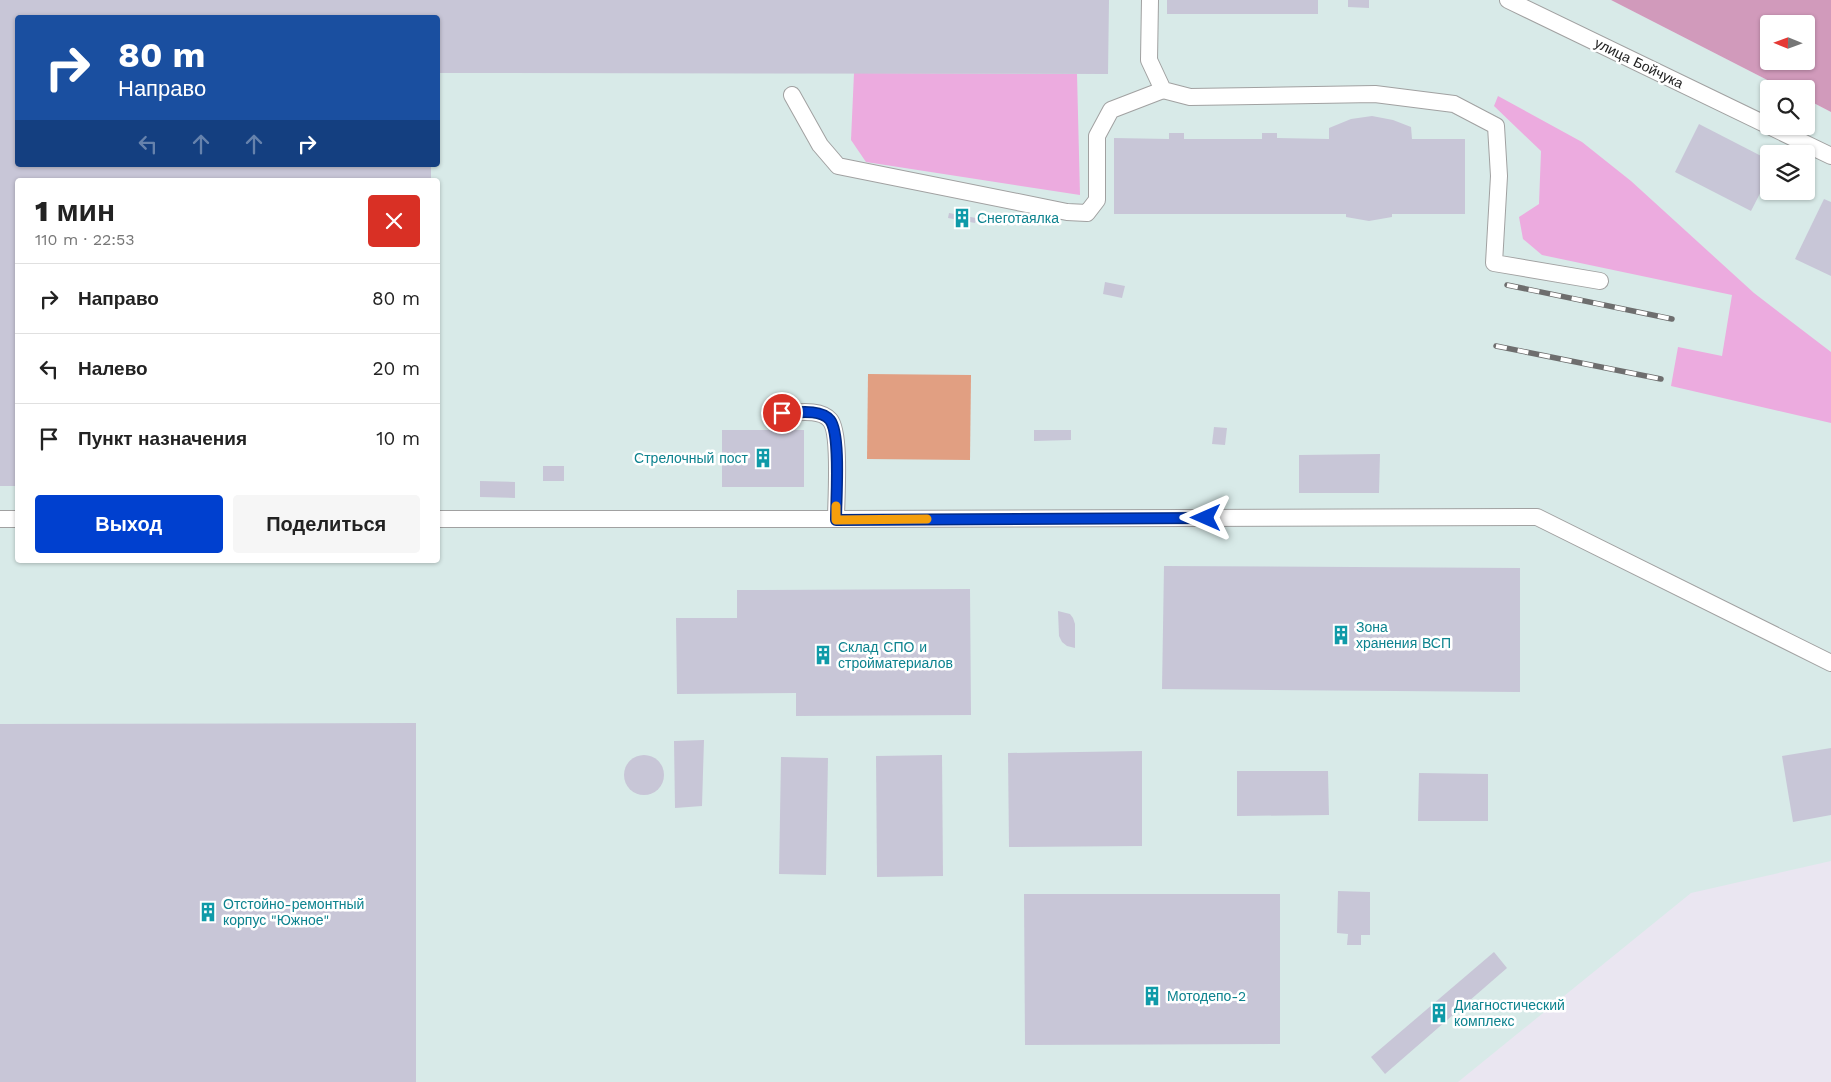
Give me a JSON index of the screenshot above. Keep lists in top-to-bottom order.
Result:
{
  "streets": {
    "lane": ["улица Бойчука"]
  },
  "places": {
    "building": [
      "Снеготаялка",
      "Стрелочный пост",
      "Зона хранения ВСП",
      "Склад СПО и стройматериалов",
      "Отстойно-ремонтный корпус \"Южное\"",
      "Мотодепо-2",
      "Диагностический комплекс"
    ]
  },
  "north": "left",
  "page": {
    "turn": ["80 m", "Направо"],
    "heading": ["1 мин", "110 m · 22:53"],
    "list": [
      {
        "name": "Направо",
        "value": "80 m"
      },
      {
        "name": "Налево",
        "value": "20 m"
      },
      {
        "name": "Пункт назначения",
        "value": "10 m"
      }
    ],
    "buttons": ["Выход", "Поделиться"]
  }
}
